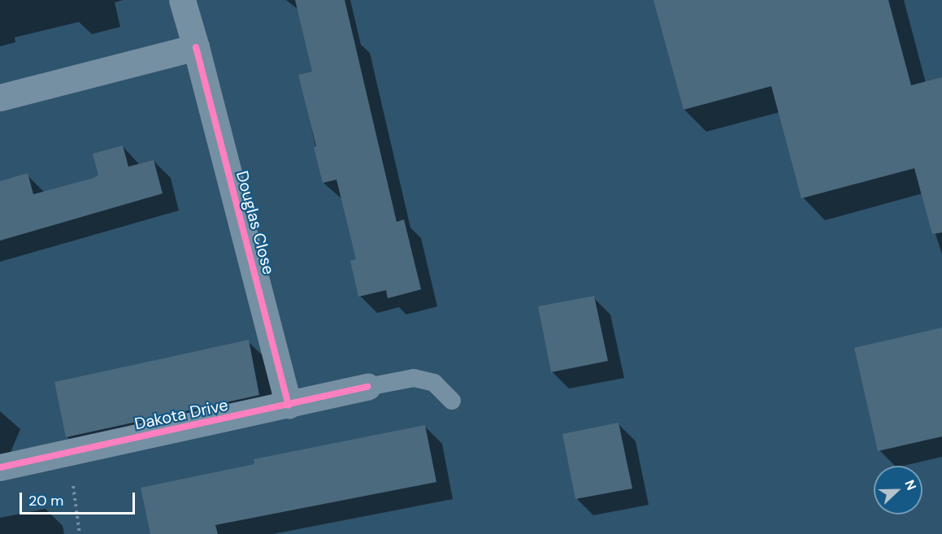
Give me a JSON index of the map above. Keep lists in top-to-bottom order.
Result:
{
  "streets": {
    "street": ["Douglas Close", "Dakota Drive"]
  },
  "crossings": [
    ["Douglas Close", "Dakota Drive"]
  ],
  "scale_bar": "20 m",
  "north": "right"
}
